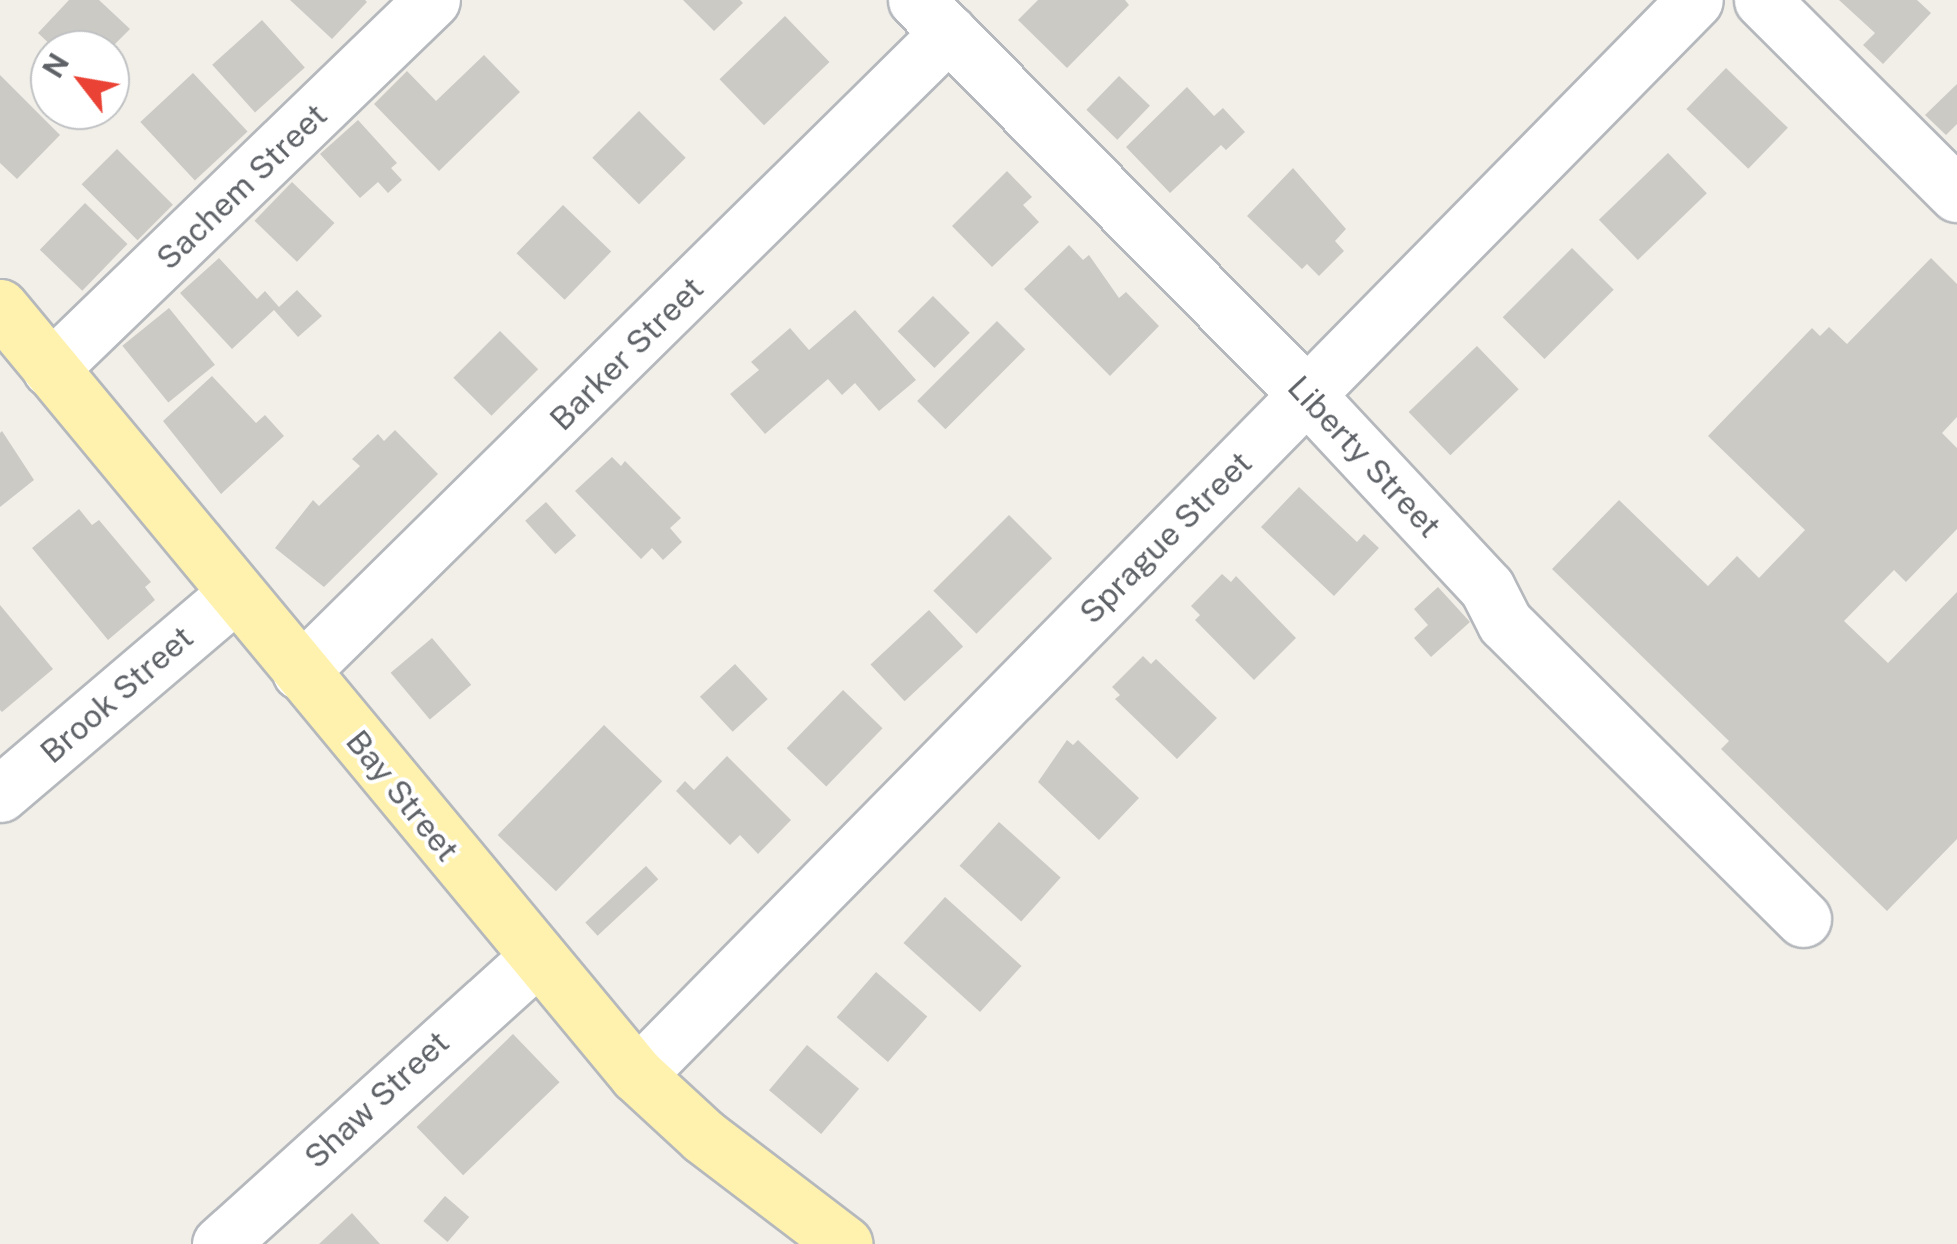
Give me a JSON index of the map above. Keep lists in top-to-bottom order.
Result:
{
  "streets": {
    "main road": ["Bay Street"],
    "street": [
      "Sachem Street",
      "Barker Street",
      "Liberty Street",
      "Sprague Street",
      "Brook Street",
      "Shaw Street"
    ]
  },
  "crossings": [
    ["Sachem Street", "Bay Street"],
    ["Barker Street", "Liberty Street"],
    ["Barker Street", "Bay Street"],
    ["Liberty Street", "Sprague Street"],
    ["Sprague Street", "Bay Street"],
    ["Brook Street", "Bay Street"],
    ["Bay Street", "Shaw Street"]
  ],
  "north": "top left"
}
